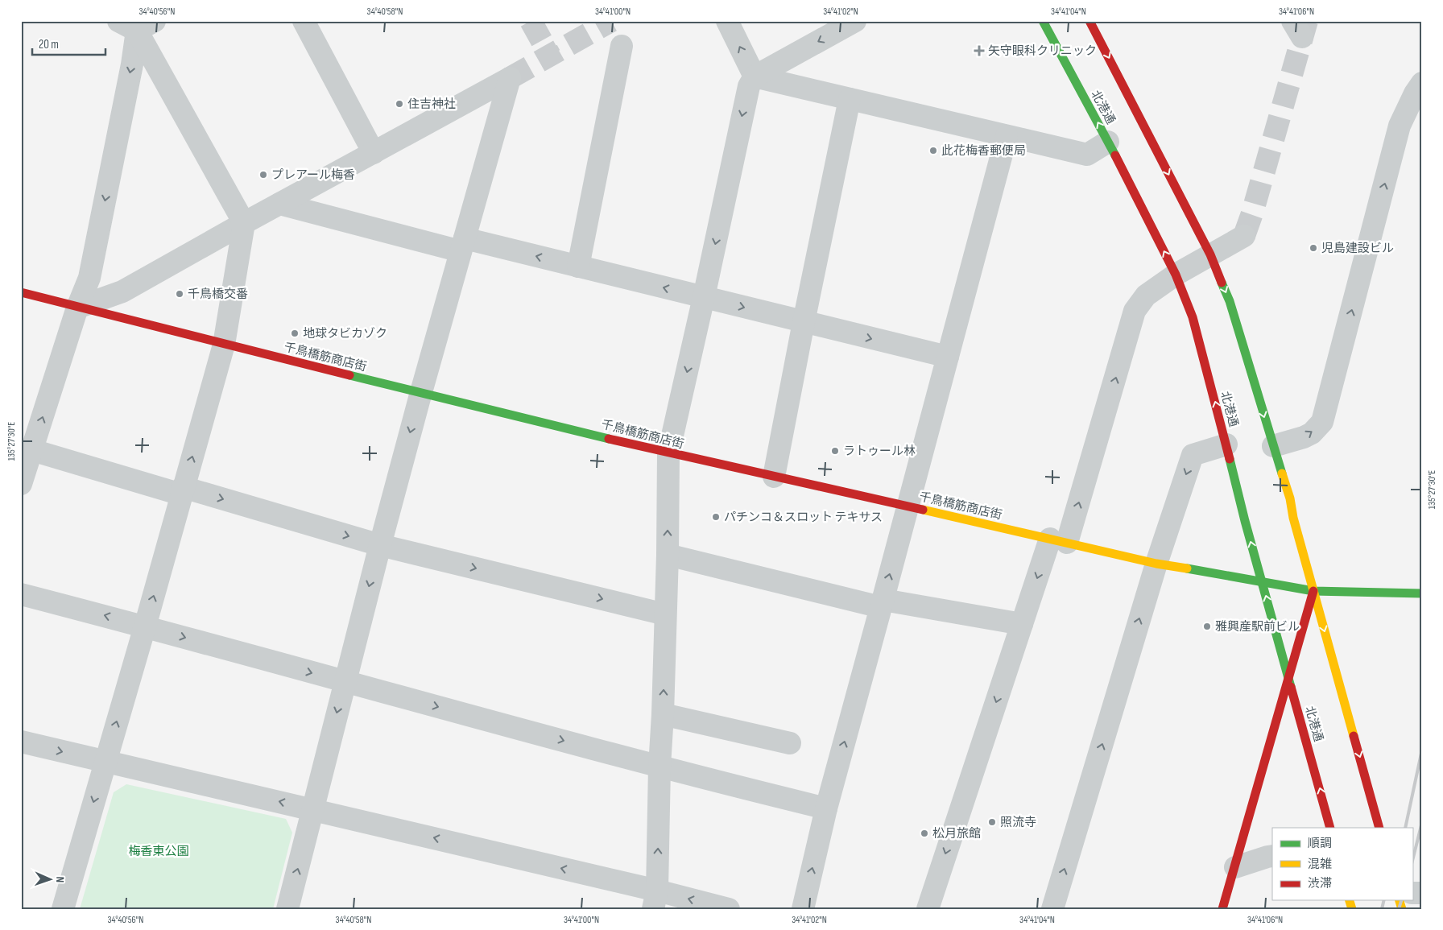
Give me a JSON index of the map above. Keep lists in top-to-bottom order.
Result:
{
  "streets": {
    "street": ["北港通", "千鳥橋筋商店街"]
  },
  "crossings": [
    ["北港通", "千鳥橋筋商店街"]
  ],
  "parks": ["梅香東公園"],
  "places": {
    "health": ["矢守眼科クリニック"],
    "other": [
      "住吉神社",
      "此花梅香郵便局",
      "プレアール梅香",
      "児島建設ビル",
      "千鳥橋交番",
      "地球タビカゾク",
      "ラトゥール林",
      "パチンコ＆スロット テキサス",
      "雅興産駅前ビル",
      "照流寺",
      "松月旅館"
    ]
  },
  "legend": ["順調", "混雑", "渋滞"],
  "scale_bar": "20 m",
  "north": "right",
  "coordinates": [
    "34°40'56\"N",
    "34°40'58\"N",
    "34°41'00\"N",
    "34°41'02\"N",
    "34°41'04\"N",
    "34°41'06\"N",
    "135°27'30\"E"
  ]
}
